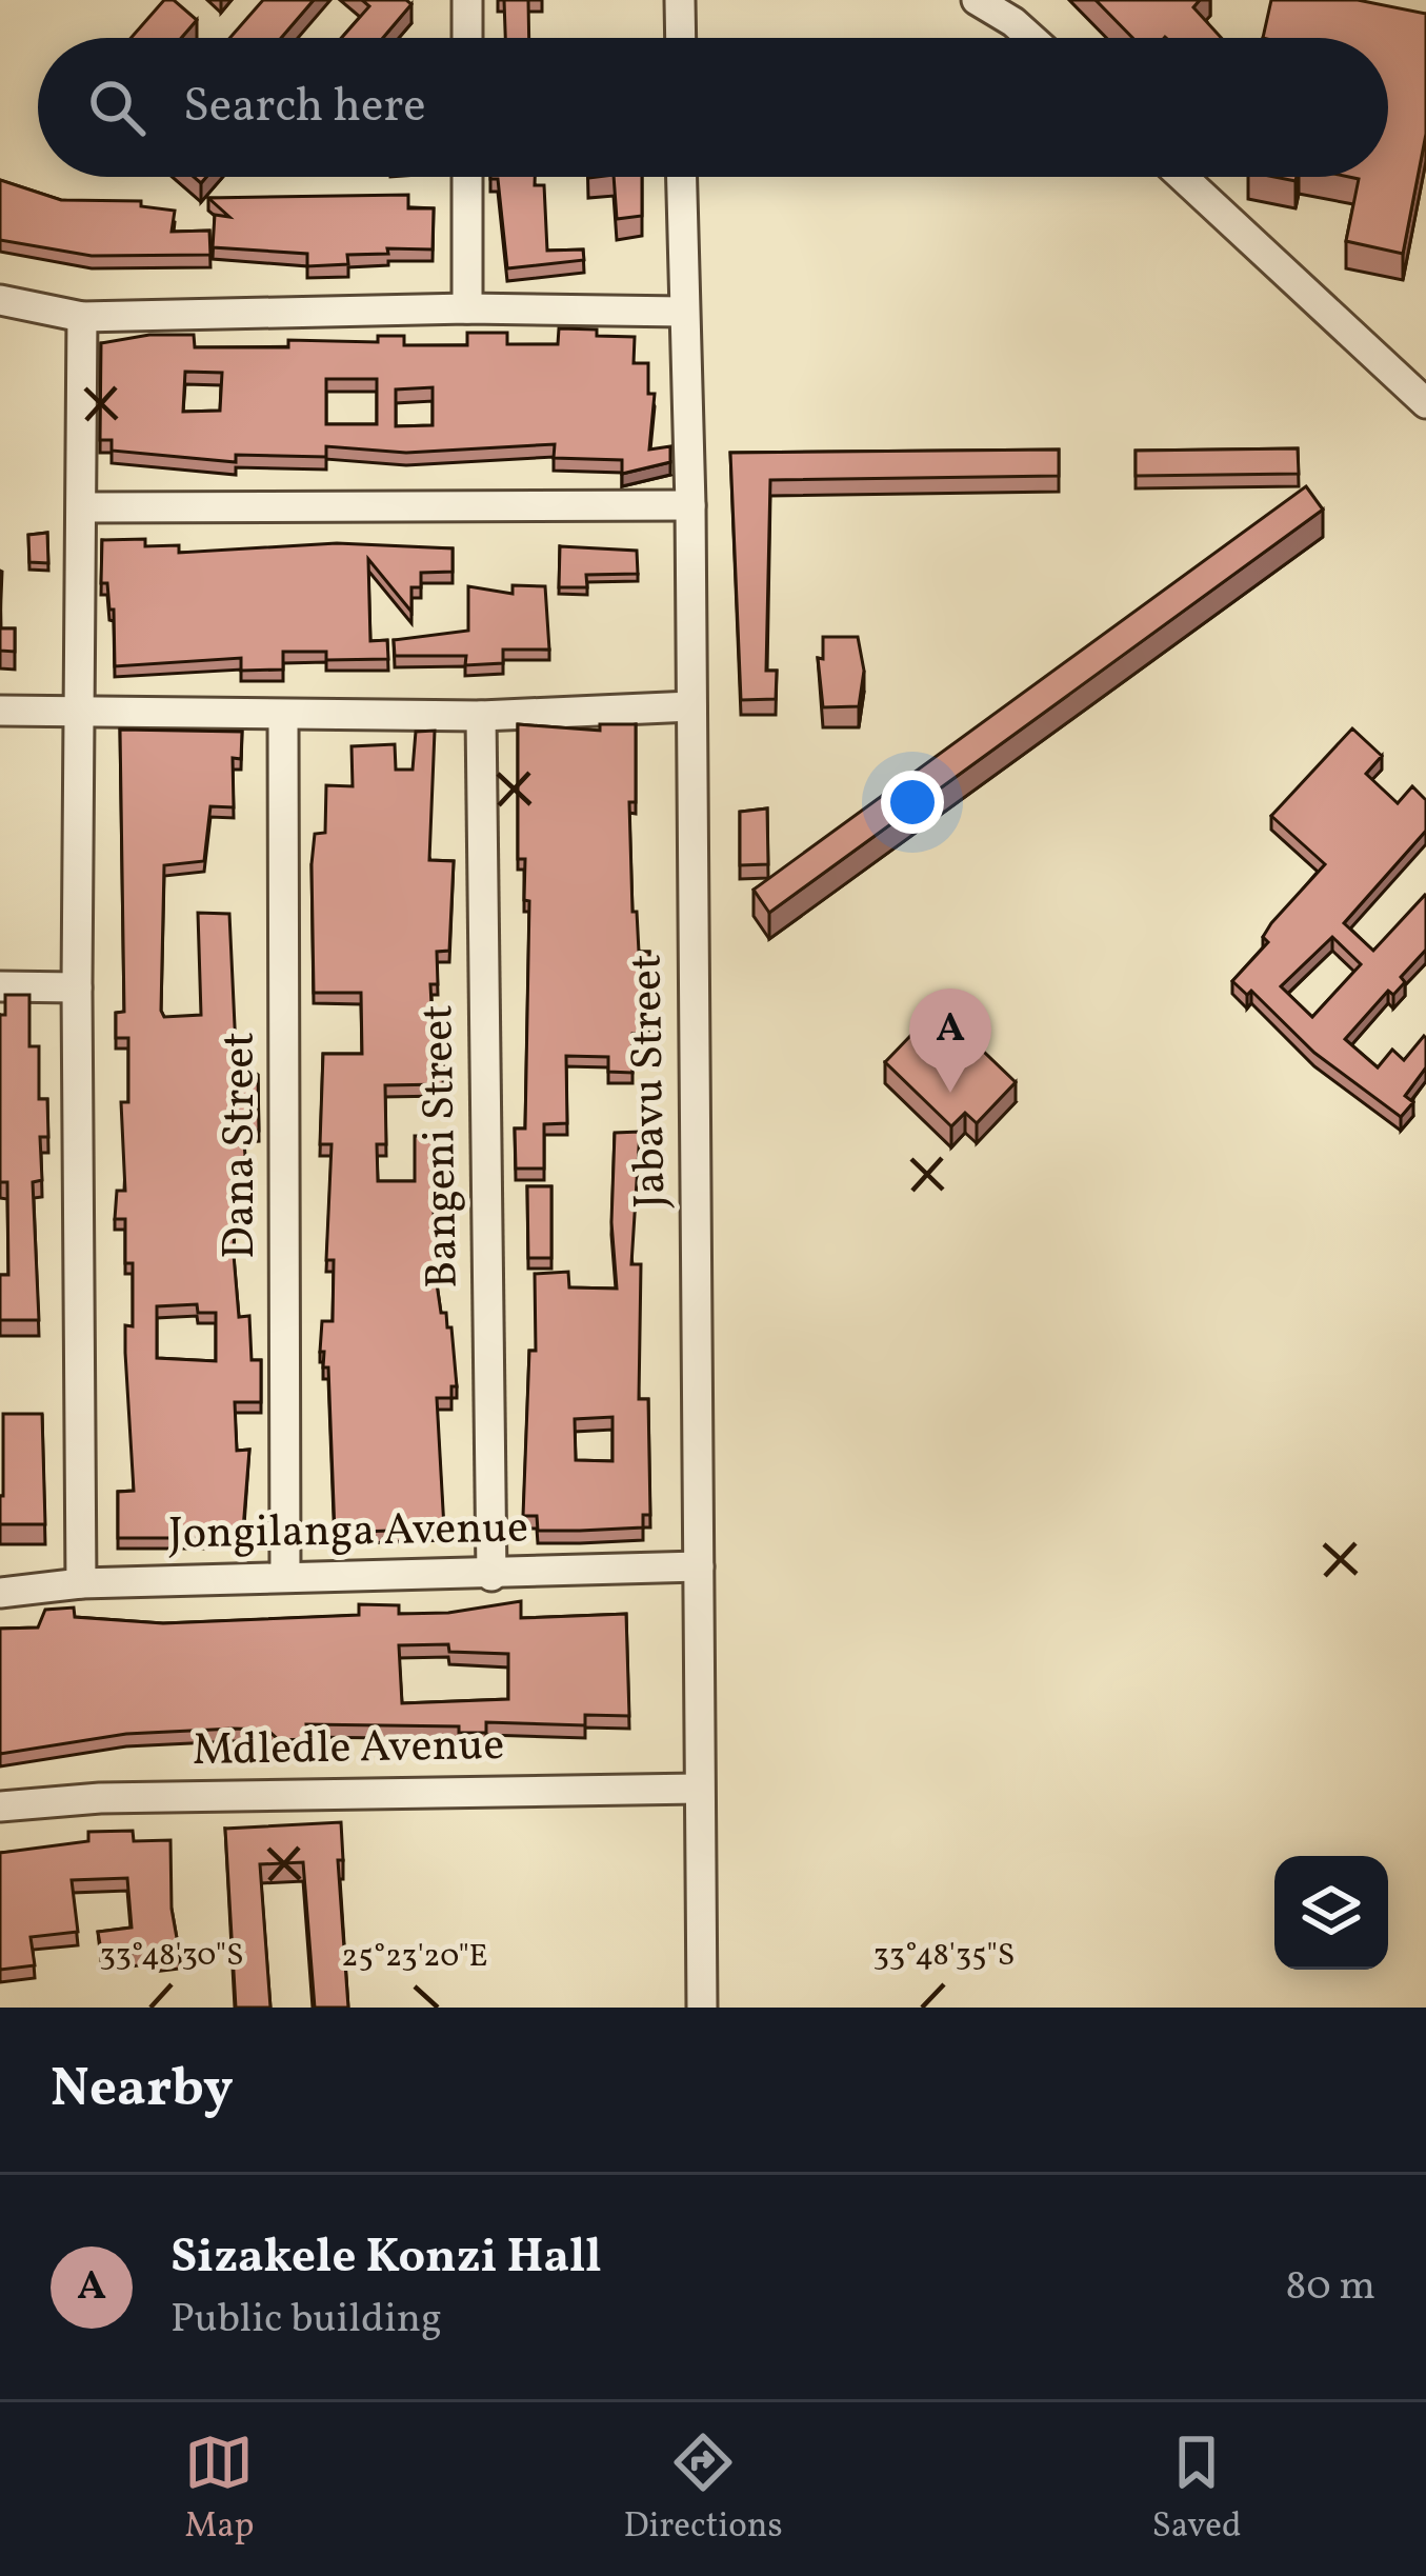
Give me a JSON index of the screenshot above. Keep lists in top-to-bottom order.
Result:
{
  "streets": {
    "street": [
      "Jabavu Street",
      "Dana Street",
      "Bangeni Street",
      "Jongilanga Avenue",
      "Mdledle Avenue"
    ]
  },
  "crossings": [
    ["Jabavu Street", "Jongilanga Avenue"],
    ["Jabavu Street", "Mdledle Avenue"],
    ["Dana Street", "Jongilanga Avenue"],
    ["Bangeni Street", "Jongilanga Avenue"]
  ],
  "page": {
    "search": "Search here",
    "pins": "A",
    "heading": "Nearby",
    "list": [
      {
        "mark": "A",
        "name": "Sizakele Konzi Hall",
        "note": "Public building",
        "value": "80 m"
      }
    ],
    "nav": ["Map", "Directions", "Saved"]
  },
  "coordinates": ["33°48'30\"S", "33°48'35\"S", "25°23'20\"E"]
}
